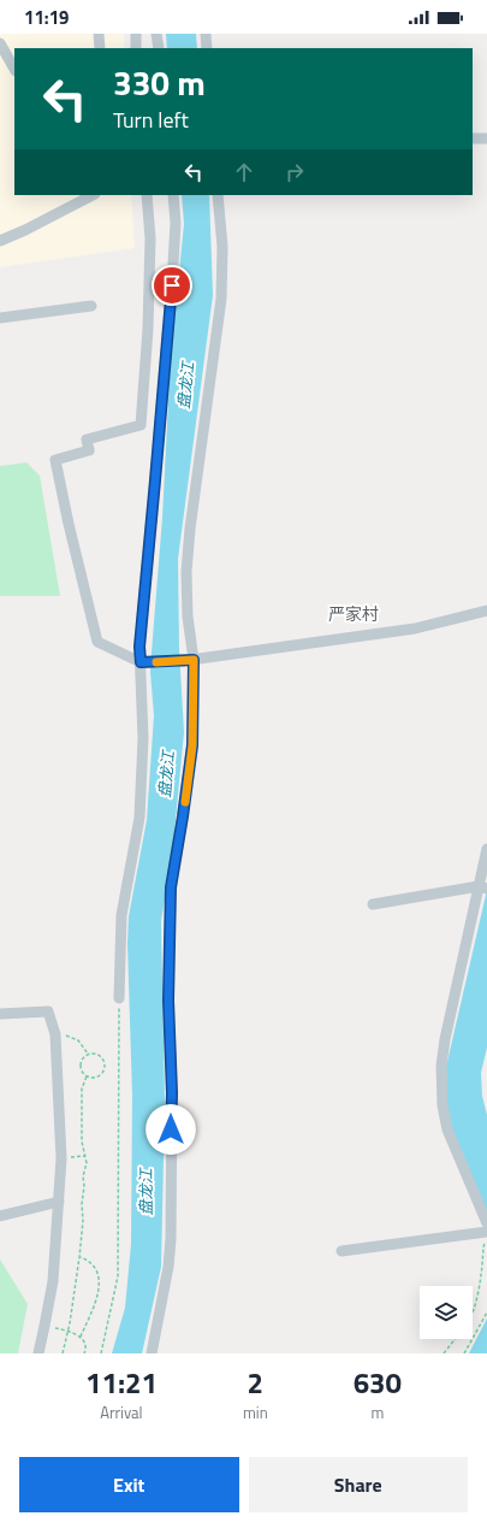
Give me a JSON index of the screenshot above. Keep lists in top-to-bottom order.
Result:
{
  "districts": ["严家村"],
  "water": ["盘龙江"],
  "page": {
    "status": "11:19",
    "turn": ["330 m", "Turn left"],
    "eta": [
      "11:21",
      "Arrival",
      "2",
      "min",
      "630",
      "m"
    ],
    "buttons": ["Exit", "Share"]
  }
}
